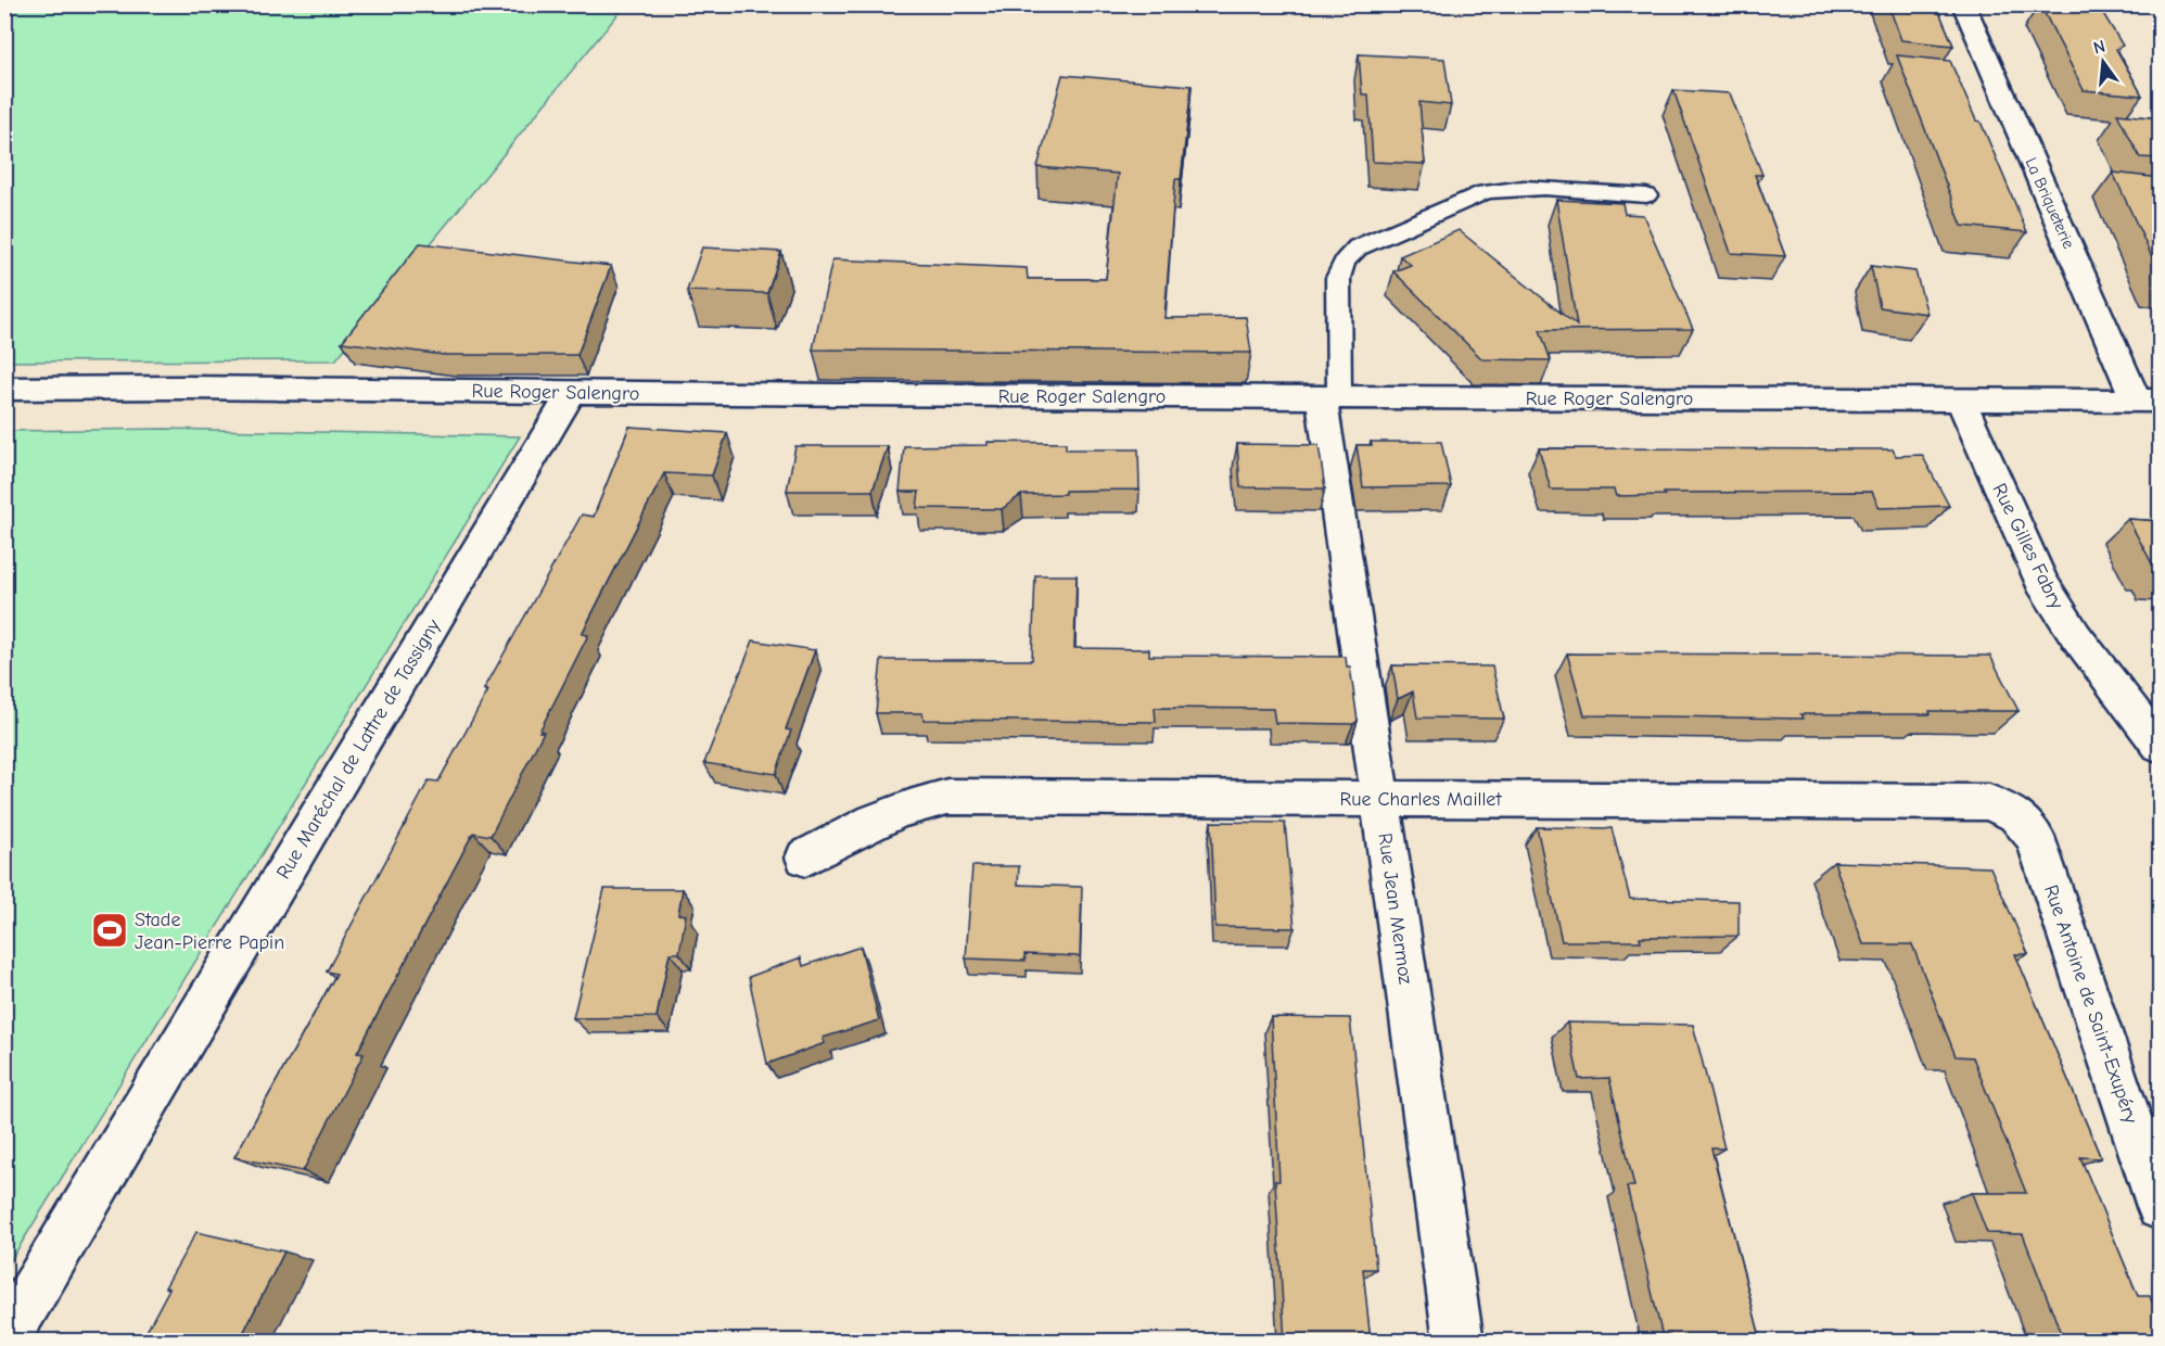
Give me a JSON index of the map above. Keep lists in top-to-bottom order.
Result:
{
  "streets": {
    "street": [
      "La Briqueterie",
      "Rue Roger Salengro",
      "Rue Gilles Fabry",
      "Rue Maréchal de Lattre de Tassigny",
      "Rue Charles Maillet",
      "Rue Jean Mermoz",
      "Rue Antoine de Saint-Exupéry"
    ]
  },
  "crossings": [
    ["La Briqueterie", "Rue Roger Salengro"],
    ["Rue Roger Salengro", "Rue Gilles Fabry"],
    ["Rue Roger Salengro", "Rue Maréchal de Lattre de Tassigny"],
    ["Rue Roger Salengro", "Rue Jean Mermoz"],
    ["Rue Charles Maillet", "Rue Jean Mermoz"],
    ["Rue Charles Maillet", "Rue Antoine de Saint-Exupéry"]
  ],
  "places": {
    "sports": ["Stade Jean-Pierre Papin"]
  },
  "north": "top"
}
